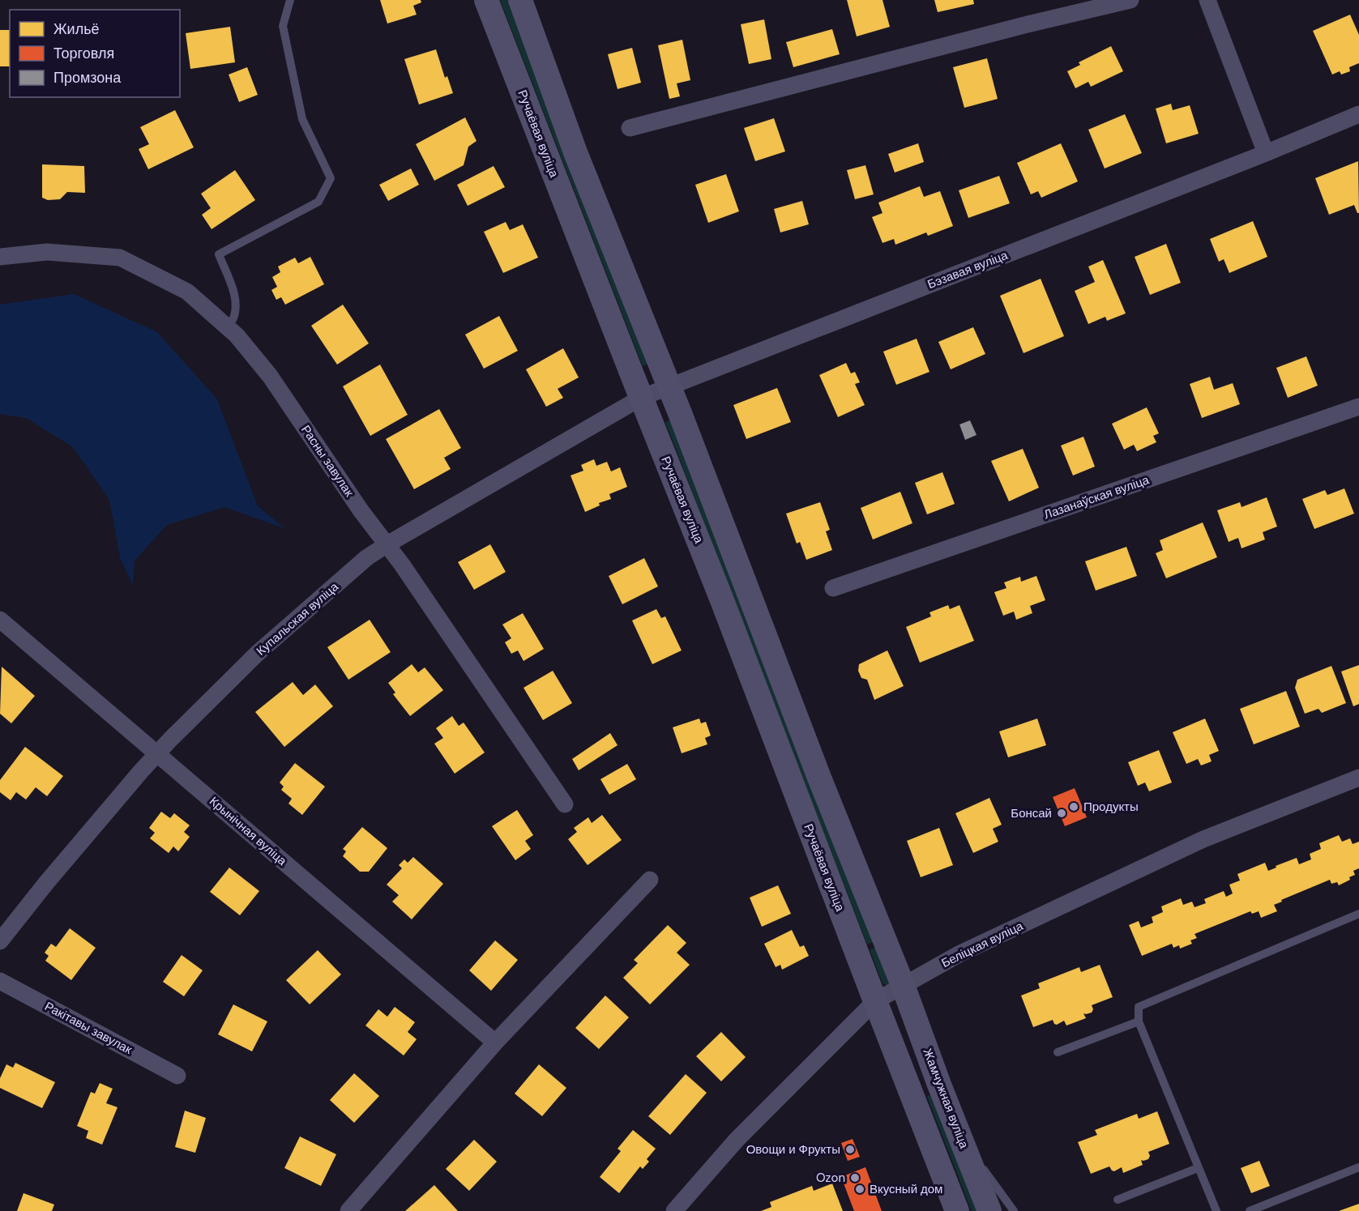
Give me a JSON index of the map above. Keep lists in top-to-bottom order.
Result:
{
  "streets": {
    "main road": ["Ручаёвая вуліца", "Жамчужная вуліца"],
    "street": [
      "Бэзавая вуліца",
      "Расны завулак",
      "Лазанаўская вуліца",
      "Купальская вуліца",
      "Крынічная вуліца",
      "Беліцкая вуліца",
      "Ракітавы завулак"
    ]
  },
  "crossings": [
    ["Ручаёвая вуліца", "Купальская вуліца"],
    ["Ручаёвая вуліца", "Беліцкая вуліца"],
    ["Бэзавая вуліца", "Купальская вуліца"],
    ["Расны завулак", "Купальская вуліца"],
    ["Купальская вуліца", "Крынічная вуліца"],
    ["Беліцкая вуліца", "Жамчужная вуліца"]
  ],
  "places": [
    "Продукты",
    "Бонсай",
    "Овощи и Фрукты",
    "Ozon",
    "Вкусный дом"
  ],
  "legend": ["Жильё", "Торговля", "Промзона"]
}
